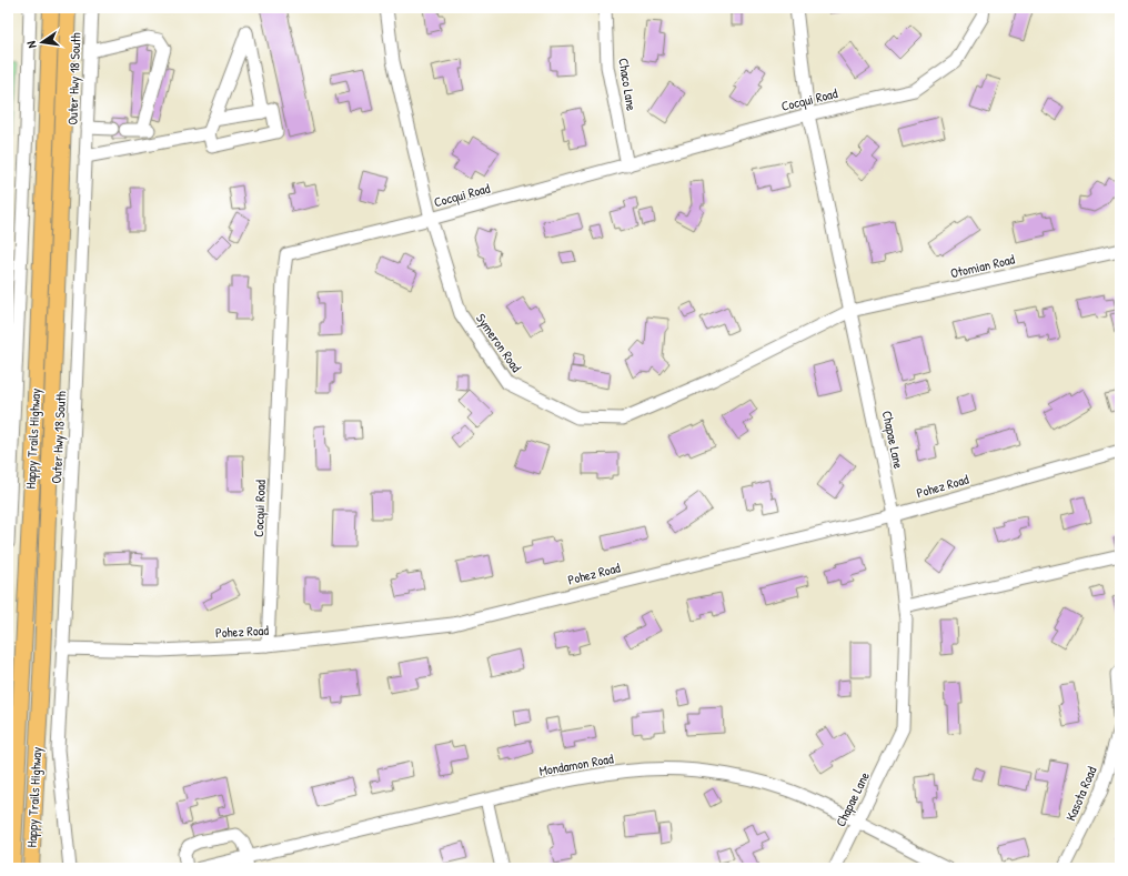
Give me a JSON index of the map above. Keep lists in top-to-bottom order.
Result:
{
  "streets": {
    "main road": ["Happy Trails Highway"],
    "street": [
      "Outer Hwy 18 South",
      "Chaco Lane",
      "Cocqui Road",
      "Otomian Road",
      "Symeron Road",
      "Chapae Lane",
      "Pohez Road",
      "Mondamon Road",
      "Kasota Road"
    ]
  },
  "crossings": [
    ["Outer Hwy 18 South", "Pohez Road"],
    ["Chaco Lane", "Cocqui Road"],
    ["Cocqui Road", "Symeron Road"],
    ["Cocqui Road", "Chapae Lane"],
    ["Cocqui Road", "Pohez Road"],
    ["Otomian Road", "Symeron Road"],
    ["Otomian Road", "Chapae Lane"],
    ["Symeron Road", "Chapae Lane"],
    ["Chapae Lane", "Pohez Road"],
    ["Chapae Lane", "Mondamon Road"]
  ],
  "north": "left"
}
